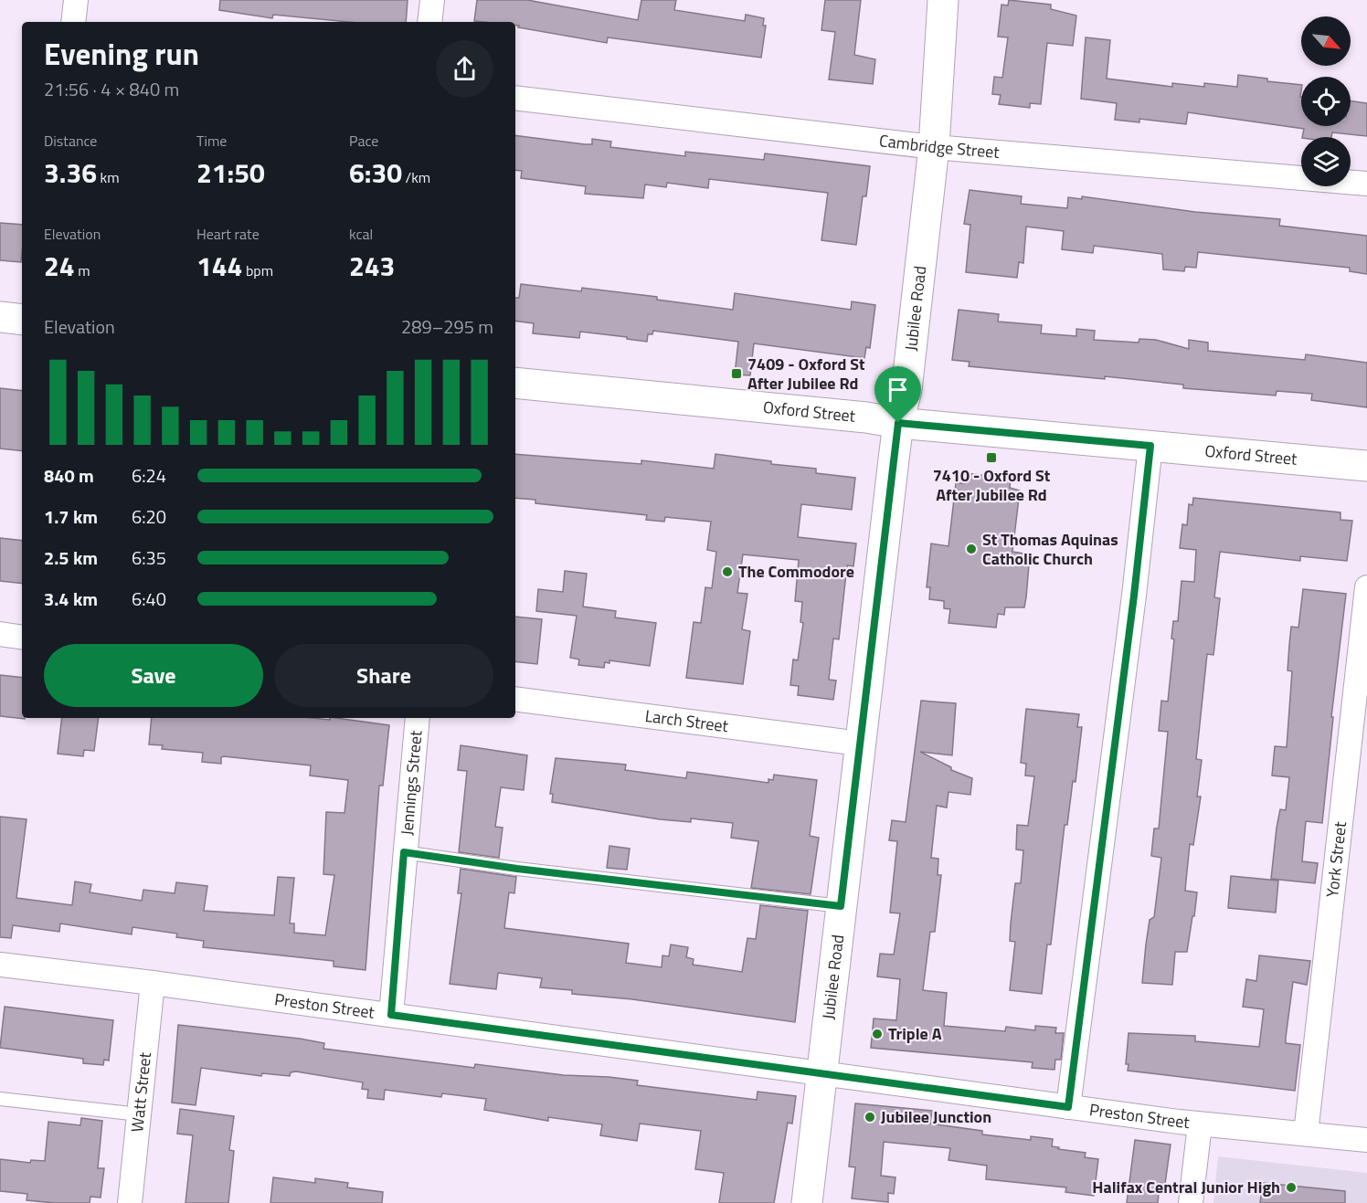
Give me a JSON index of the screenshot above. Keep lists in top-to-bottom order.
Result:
{
  "streets": {
    "main road": ["Jubilee Road", "Oxford Street"],
    "street": [
      "Cambridge Street",
      "Larch Street",
      "Jennings Street",
      "York Street",
      "Preston Street",
      "Watt Street"
    ]
  },
  "crossings": [
    ["Cambridge Street", "Jubilee Road"],
    ["Jubilee Road", "Oxford Street"],
    ["Jubilee Road", "Larch Street"],
    ["Jubilee Road", "Preston Street"],
    ["Jennings Street", "Preston Street"],
    ["York Street", "Preston Street"],
    ["Preston Street", "Watt Street"]
  ],
  "places": {
    "transit": ["7409 - Oxford St After Jubilee Rd", "7410 - Oxford St After Jubilee Rd"],
    "other": [
      "St Thomas Aquinas Catholic Church",
      "The Commodore",
      "Triple A",
      "Jubilee Junction",
      "Halifax Central Junior High"
    ]
  },
  "north": "bottom right",
  "page": {
    "heading": ["Evening run", "21:56 · 4 × 840 m"],
    "stats": [
      ["Distance", "3.36 km"],
      ["Time", "21:50"],
      ["Pace", "6:30 /km"],
      ["Elevation", "24 m"],
      ["Heart rate", "144 bpm"],
      ["kcal", "243"]
    ],
    "chart": ["Elevation", "289–295 m"],
    "list": [
      {
        "name": "840 m",
        "note": "6:24"
      },
      {
        "name": "1.7 km",
        "note": "6:20"
      },
      {
        "name": "2.5 km",
        "note": "6:35"
      },
      {
        "name": "3.4 km",
        "note": "6:40"
      }
    ],
    "buttons": ["Save", "Share"]
  }
}
